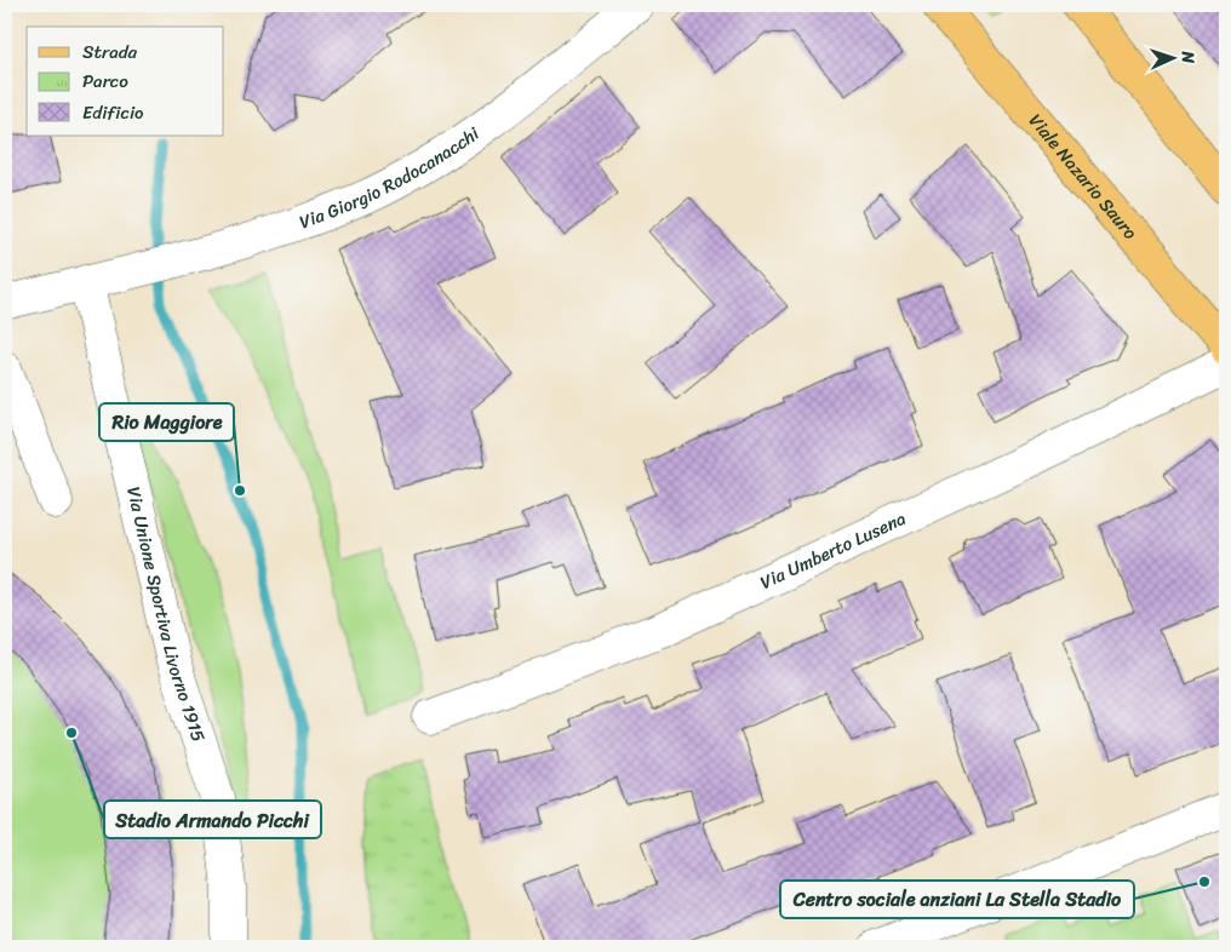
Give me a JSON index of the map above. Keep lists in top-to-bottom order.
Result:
{
  "streets": {
    "main road": ["Viale Nazario Sauro"],
    "street": ["Via Giorgio Rodocanacchi", "Via Umberto Lusena", "Via Unione Sportiva Livorno 1915"]
  },
  "crossings": [
    ["Via Giorgio Rodocanacchi", "Via Unione Sportiva Livorno 1915"]
  ],
  "places": ["Rio Maggiore", "Stadio Armando Picchi", "Centro sociale anziani La Stella Stadio"],
  "legend": ["Strada", "Parco", "Edificio"],
  "north": "right"
}
